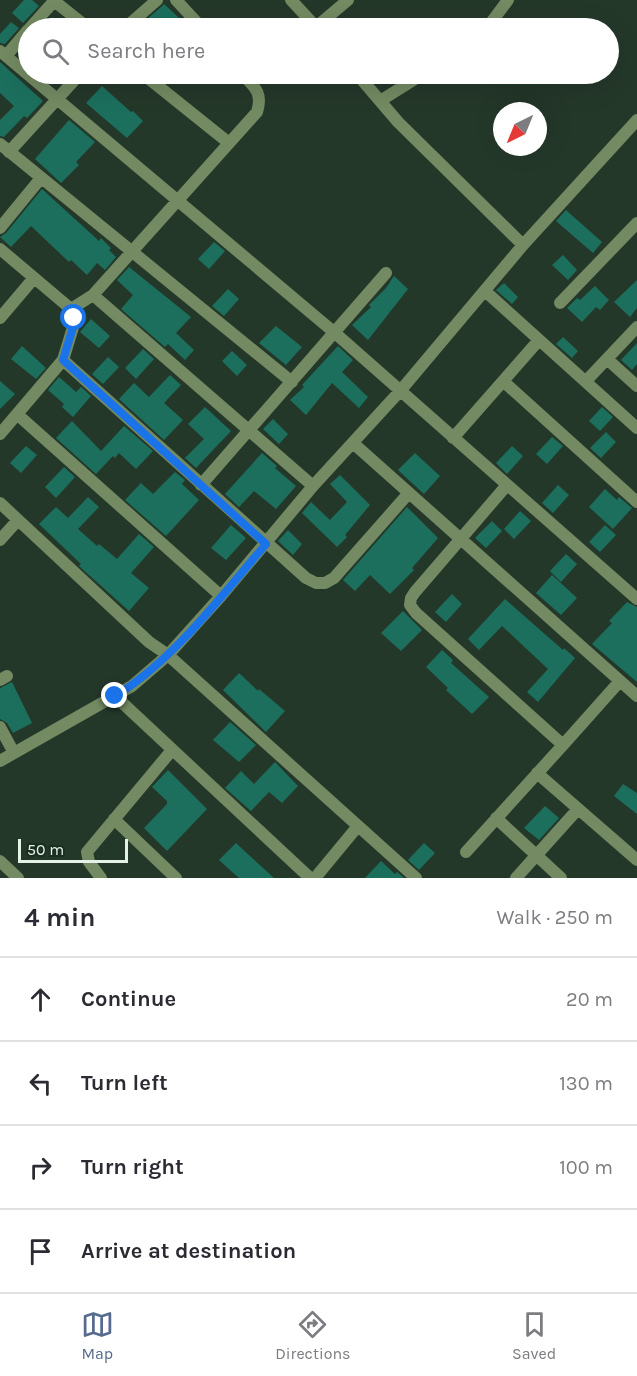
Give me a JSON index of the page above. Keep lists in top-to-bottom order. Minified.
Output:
{"scale_bar":"50 m","north":"bottom left","page":{"search":"Search here","scale":"50 m","heading":["4 min","Walk · 250 m"],"list":[["Continue","20 m"],["Turn left","130 m"],["Turn right","100 m"],"Arrive at destination"],"nav":["Map","Directions","Saved"]}}
